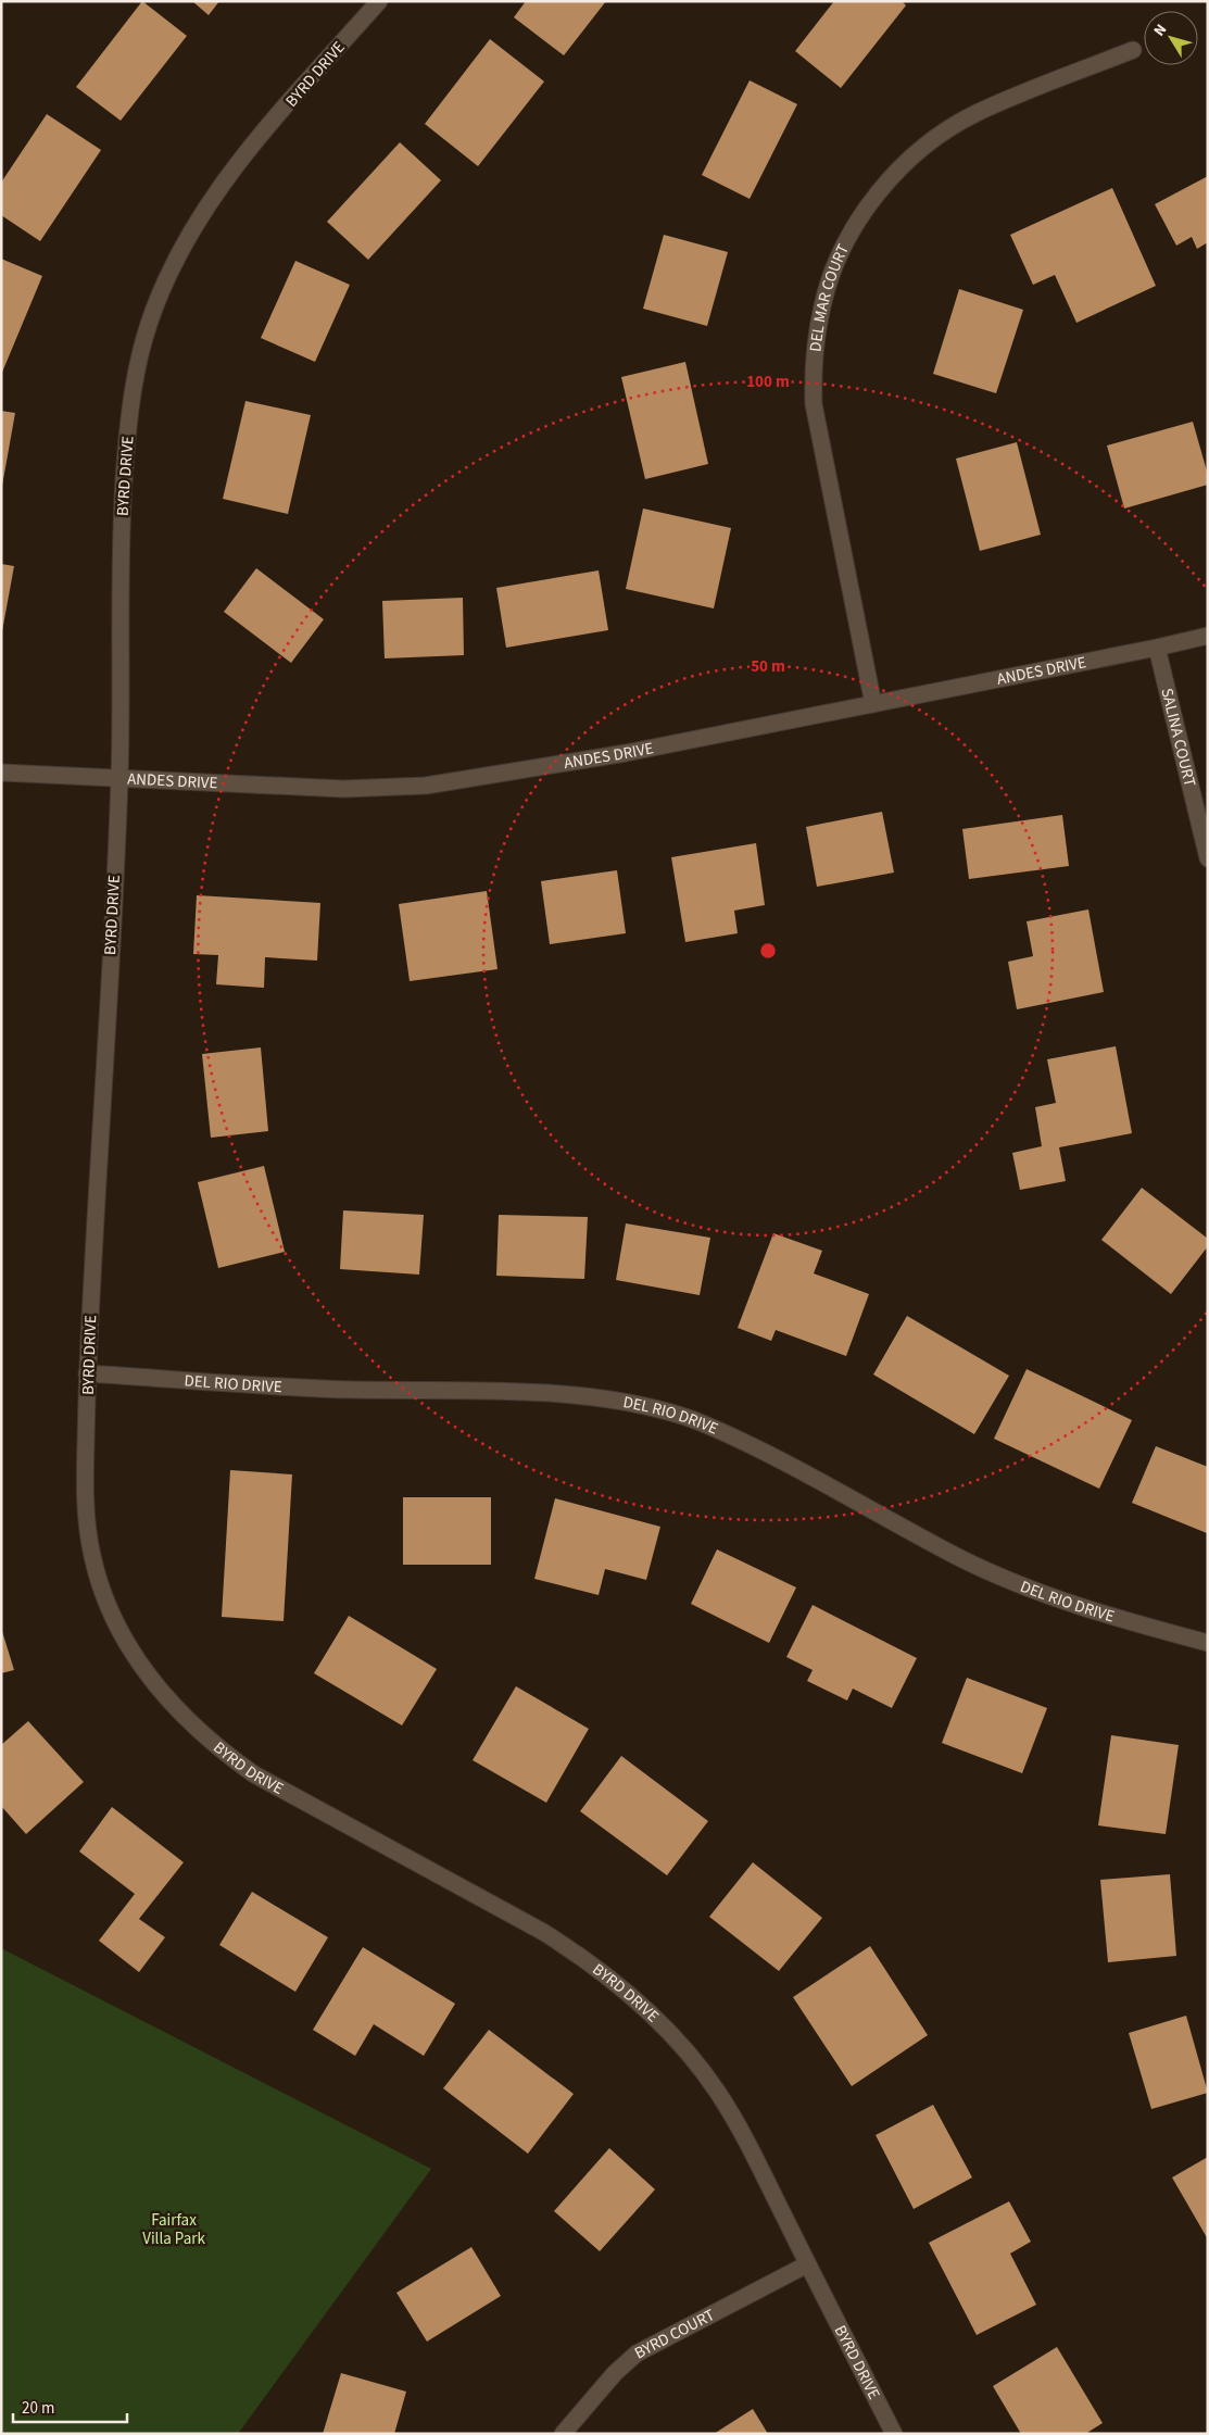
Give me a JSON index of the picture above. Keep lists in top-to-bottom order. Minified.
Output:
{"streets":{"street":["BYRD DRIVE","DEL MAR COURT","ANDES DRIVE","SALINA COURT","DEL RIO DRIVE","BYRD COURT"]},"crossings":[["BYRD DRIVE","ANDES DRIVE"],["BYRD DRIVE","DEL RIO DRIVE"],["BYRD DRIVE","BYRD COURT"],["DEL MAR COURT","ANDES DRIVE"],["ANDES DRIVE","SALINA COURT"]],"parks":["Fairfax Villa Park"],"scale_bar":"20 m","north":"top left","rings":["100 m","50 m"]}
